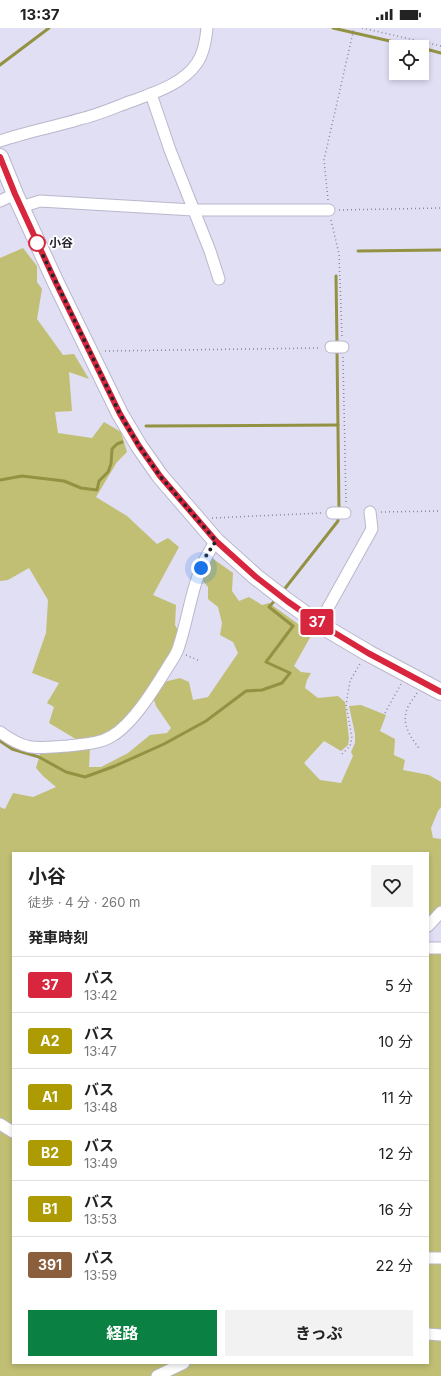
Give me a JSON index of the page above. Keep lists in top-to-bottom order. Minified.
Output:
{"places":["小谷"],"lines":["bus line 37"],"page":{"status":"13:37","on_map":"37","heading":[["小谷","徒歩 · 4 分 · 260 m"],"発車時刻"],"list":[{"mark":"37","name":"バス","note":"13:42","value":"5 分"},{"mark":"A2","name":"バス","note":"13:47","value":"10 分"},{"mark":"A1","name":"バス","note":"13:48","value":"11 分"},{"mark":"B2","name":"バス","note":"13:49","value":"12 分"},{"mark":"B1","name":"バス","note":"13:53","value":"16 分"},{"mark":"391","name":"バス","note":"13:59","value":"22 分"}],"buttons":["経路","きっぷ"]}}
